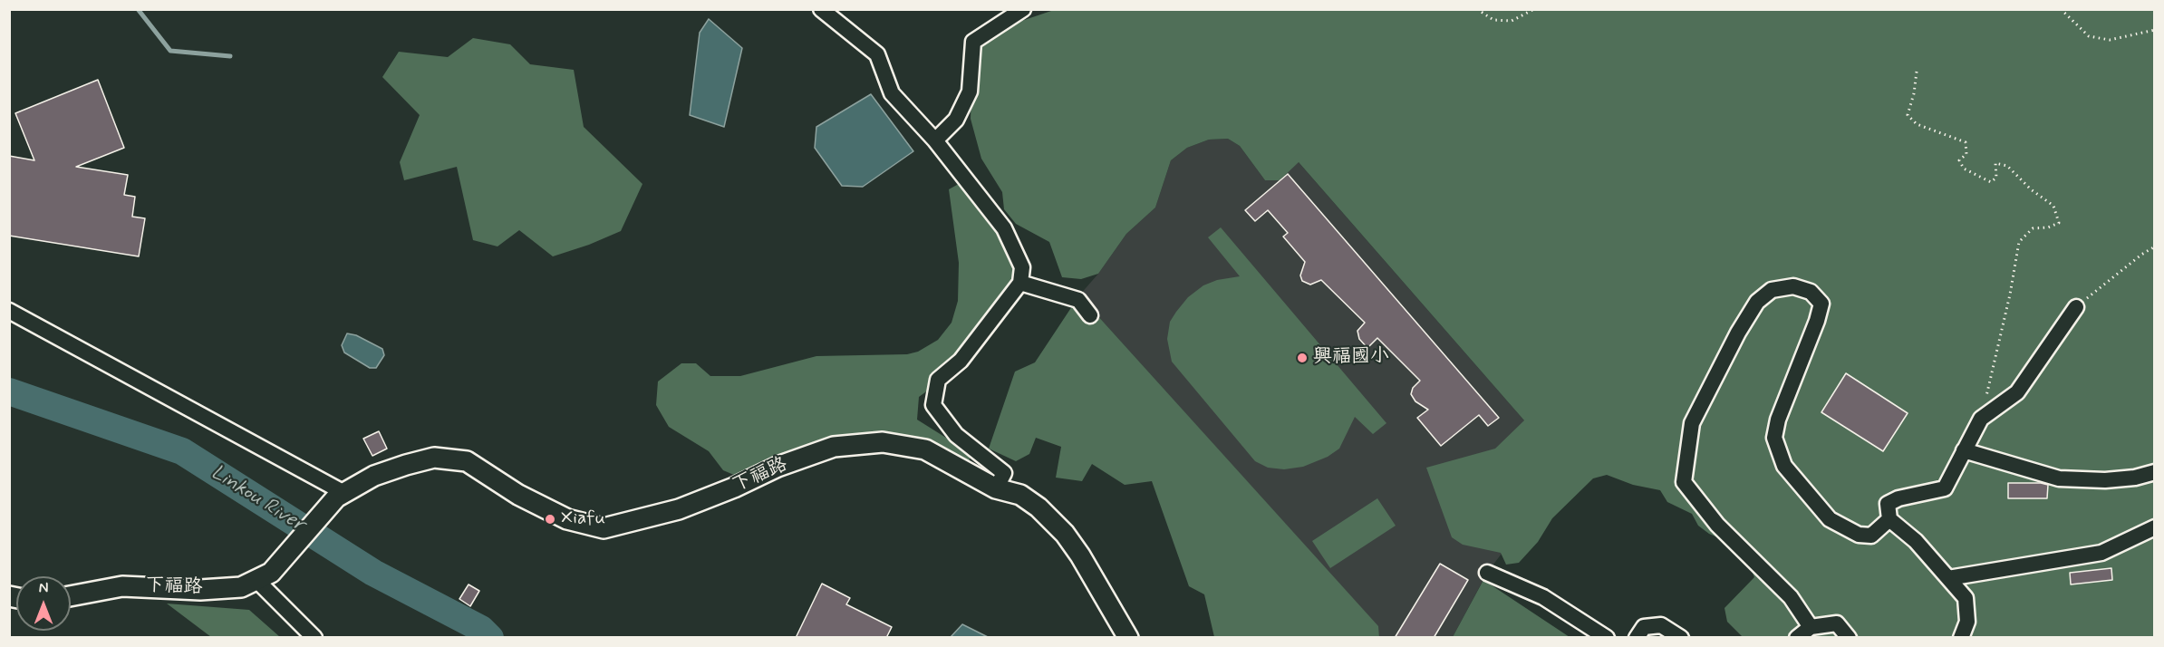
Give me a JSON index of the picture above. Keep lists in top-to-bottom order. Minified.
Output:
{"streets":{"main road":["下福路"]},"water":["Linkou River"],"places":["興福國小","Xiafu"],"north":"top"}
